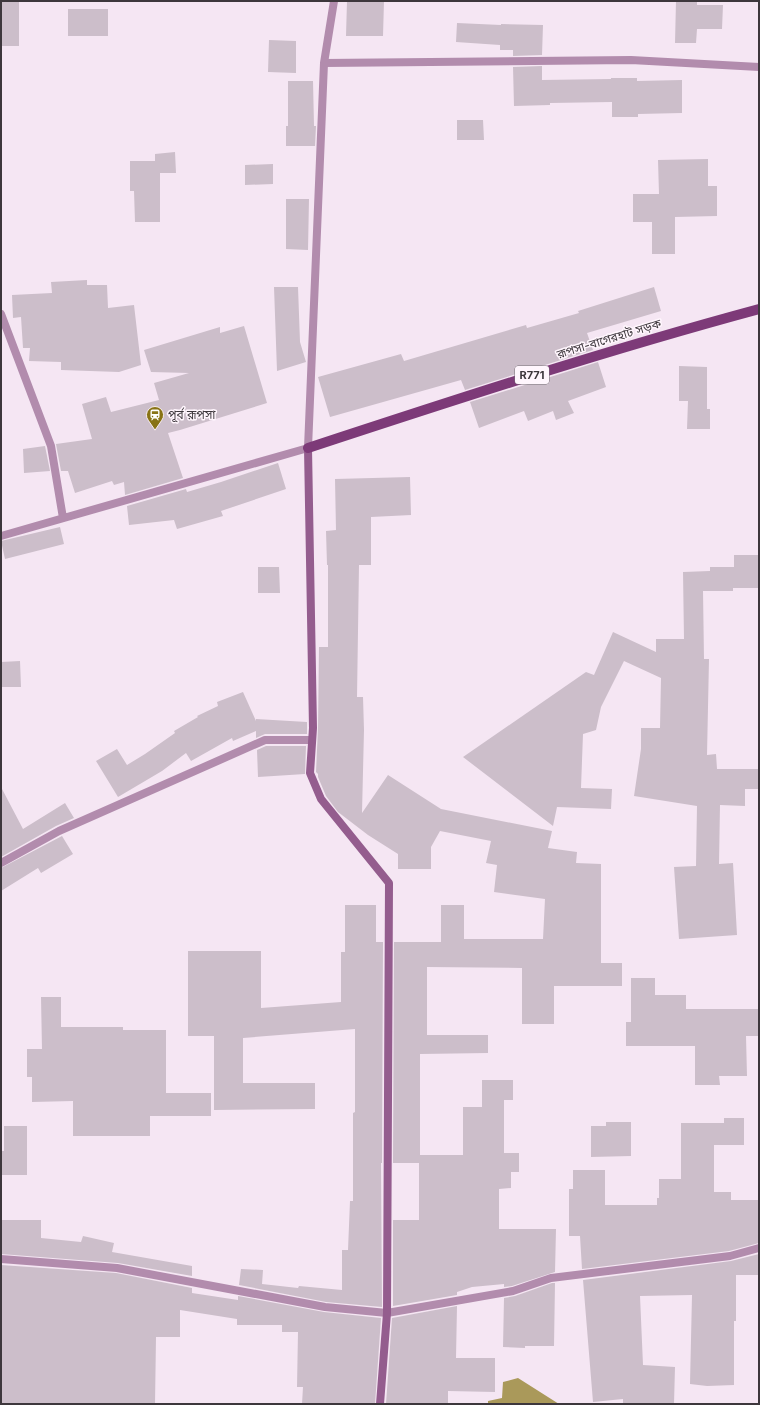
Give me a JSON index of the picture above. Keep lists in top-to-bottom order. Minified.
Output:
{"streets":{"main road":["রূপসা-বাগেরহাট সড়ক","R771"]},"places":{"station":["পূর্ব রূপসা"]}}
